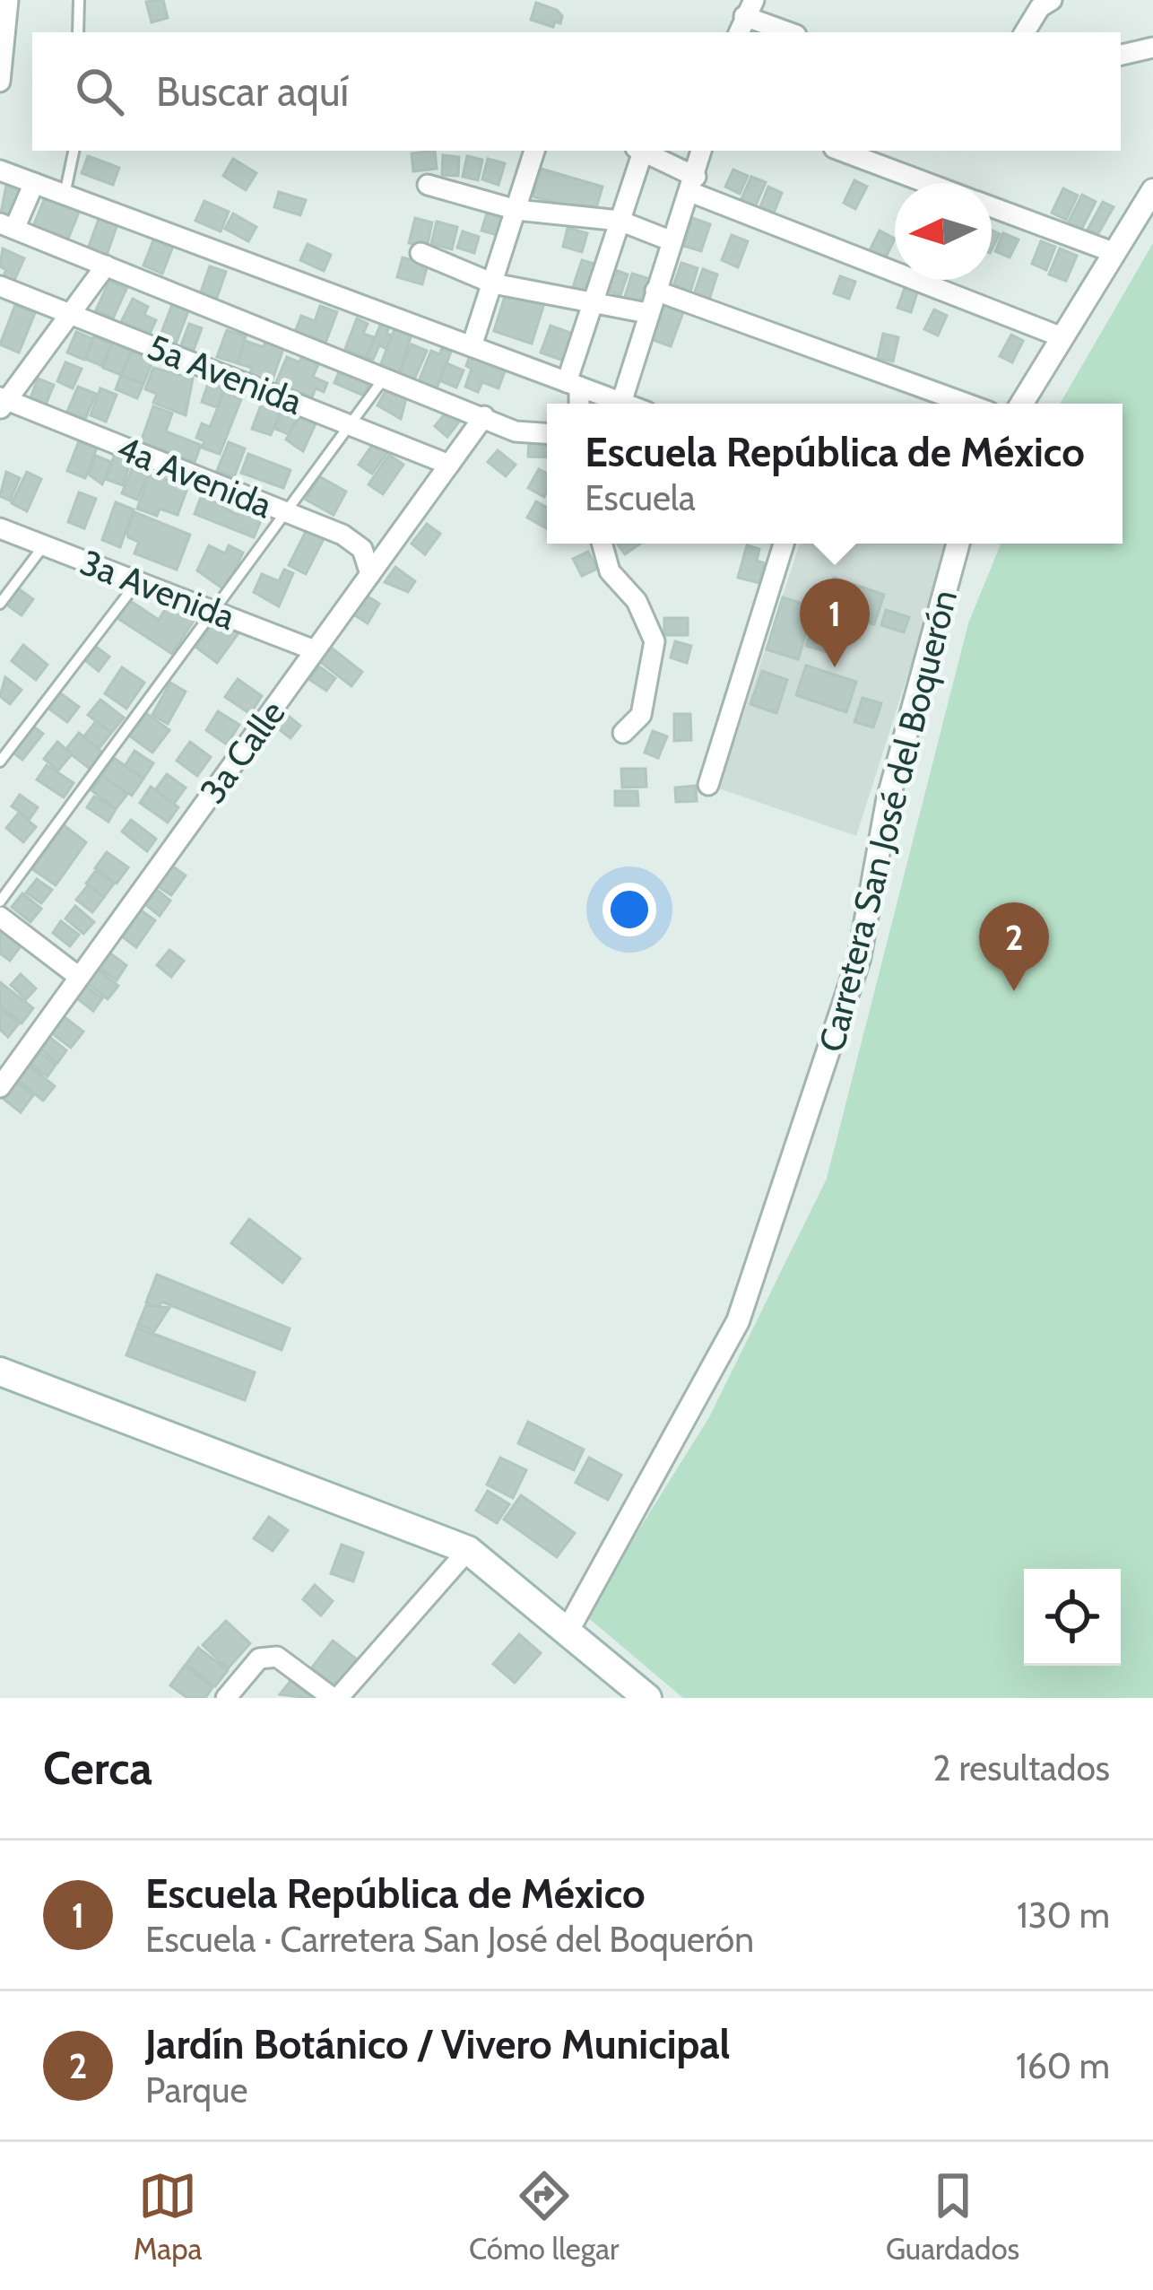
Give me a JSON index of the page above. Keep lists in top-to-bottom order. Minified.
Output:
{"streets":{"street":["5a Avenida","4a Avenida","3a Avenida","3a Calle","Carretera San José del Boquerón"]},"crossings":[["5a Avenida","3a Calle"],["4a Avenida","3a Calle"],["3a Avenida","3a Calle"]],"north":"left","page":{"search":"Buscar aquí","popup":["Escuela República de México","Escuela"],"pins":["1","2"],"heading":["Cerca","2 resultados"],"list":[{"mark":"1","name":"Escuela República de México","note":"Escuela · Carretera San José del Boquerón","value":"130 m"},{"mark":"2","name":"Jardín Botánico / Vivero Municipal","note":"Parque","value":"160 m"}],"nav":["Mapa","Cómo llegar","Guardados"]}}
